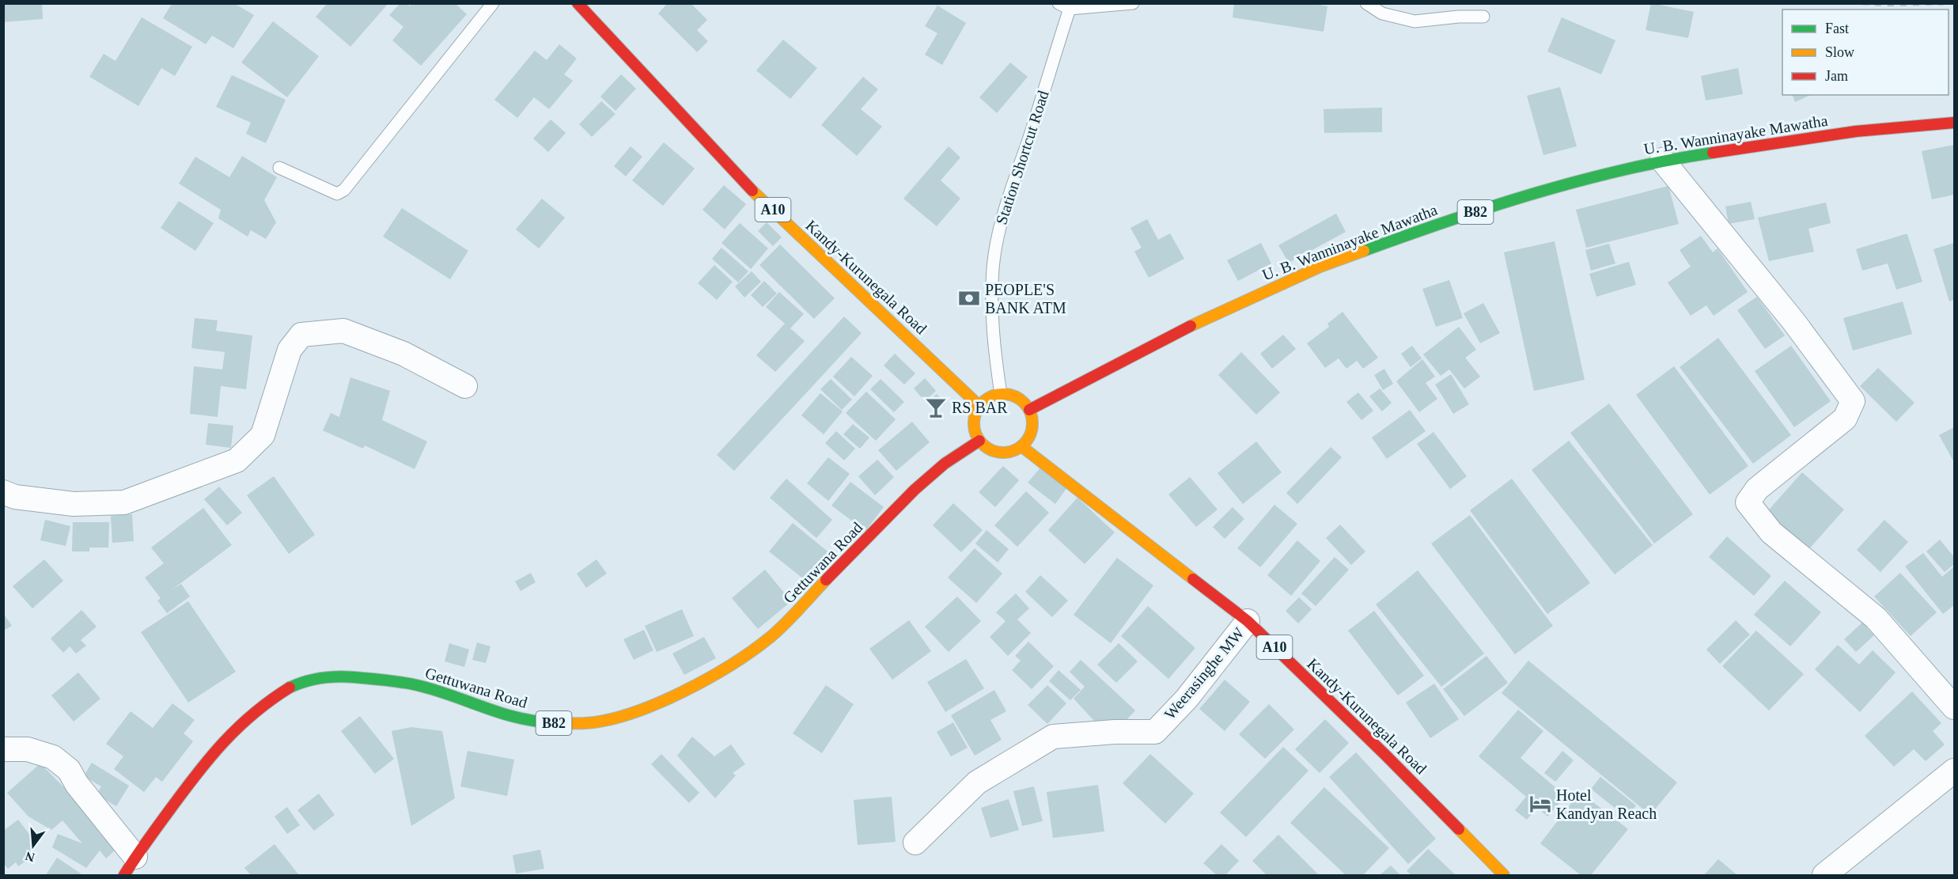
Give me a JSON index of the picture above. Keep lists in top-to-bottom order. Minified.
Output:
{"streets":{"main road":["U. B. Wanninayake Mawatha","A10","B82","Kandy-Kurunegala Road","Gettuwana Road"],"street":["Weerasinghe MW"],"lane":["Station Shortcut Road"]},"crossings":[["U. B. Wanninayake Mawatha","Station Shortcut Road"],["U. B. Wanninayake Mawatha","Kandy-Kurunegala Road"],["U. B. Wanninayake Mawatha","Gettuwana Road"],["Station Shortcut Road","Kandy-Kurunegala Road"],["Station Shortcut Road","Gettuwana Road"],["Kandy-Kurunegala Road","Gettuwana Road"],["Kandy-Kurunegala Road","Weerasinghe MW"]],"places":{"bank":["PEOPLE'S BANK ATM"],"bar":["RS BAR"],"hotel":["Hotel Kandyan Reach"]},"legend":["Fast","Slow","Jam"],"north":"bottom"}
